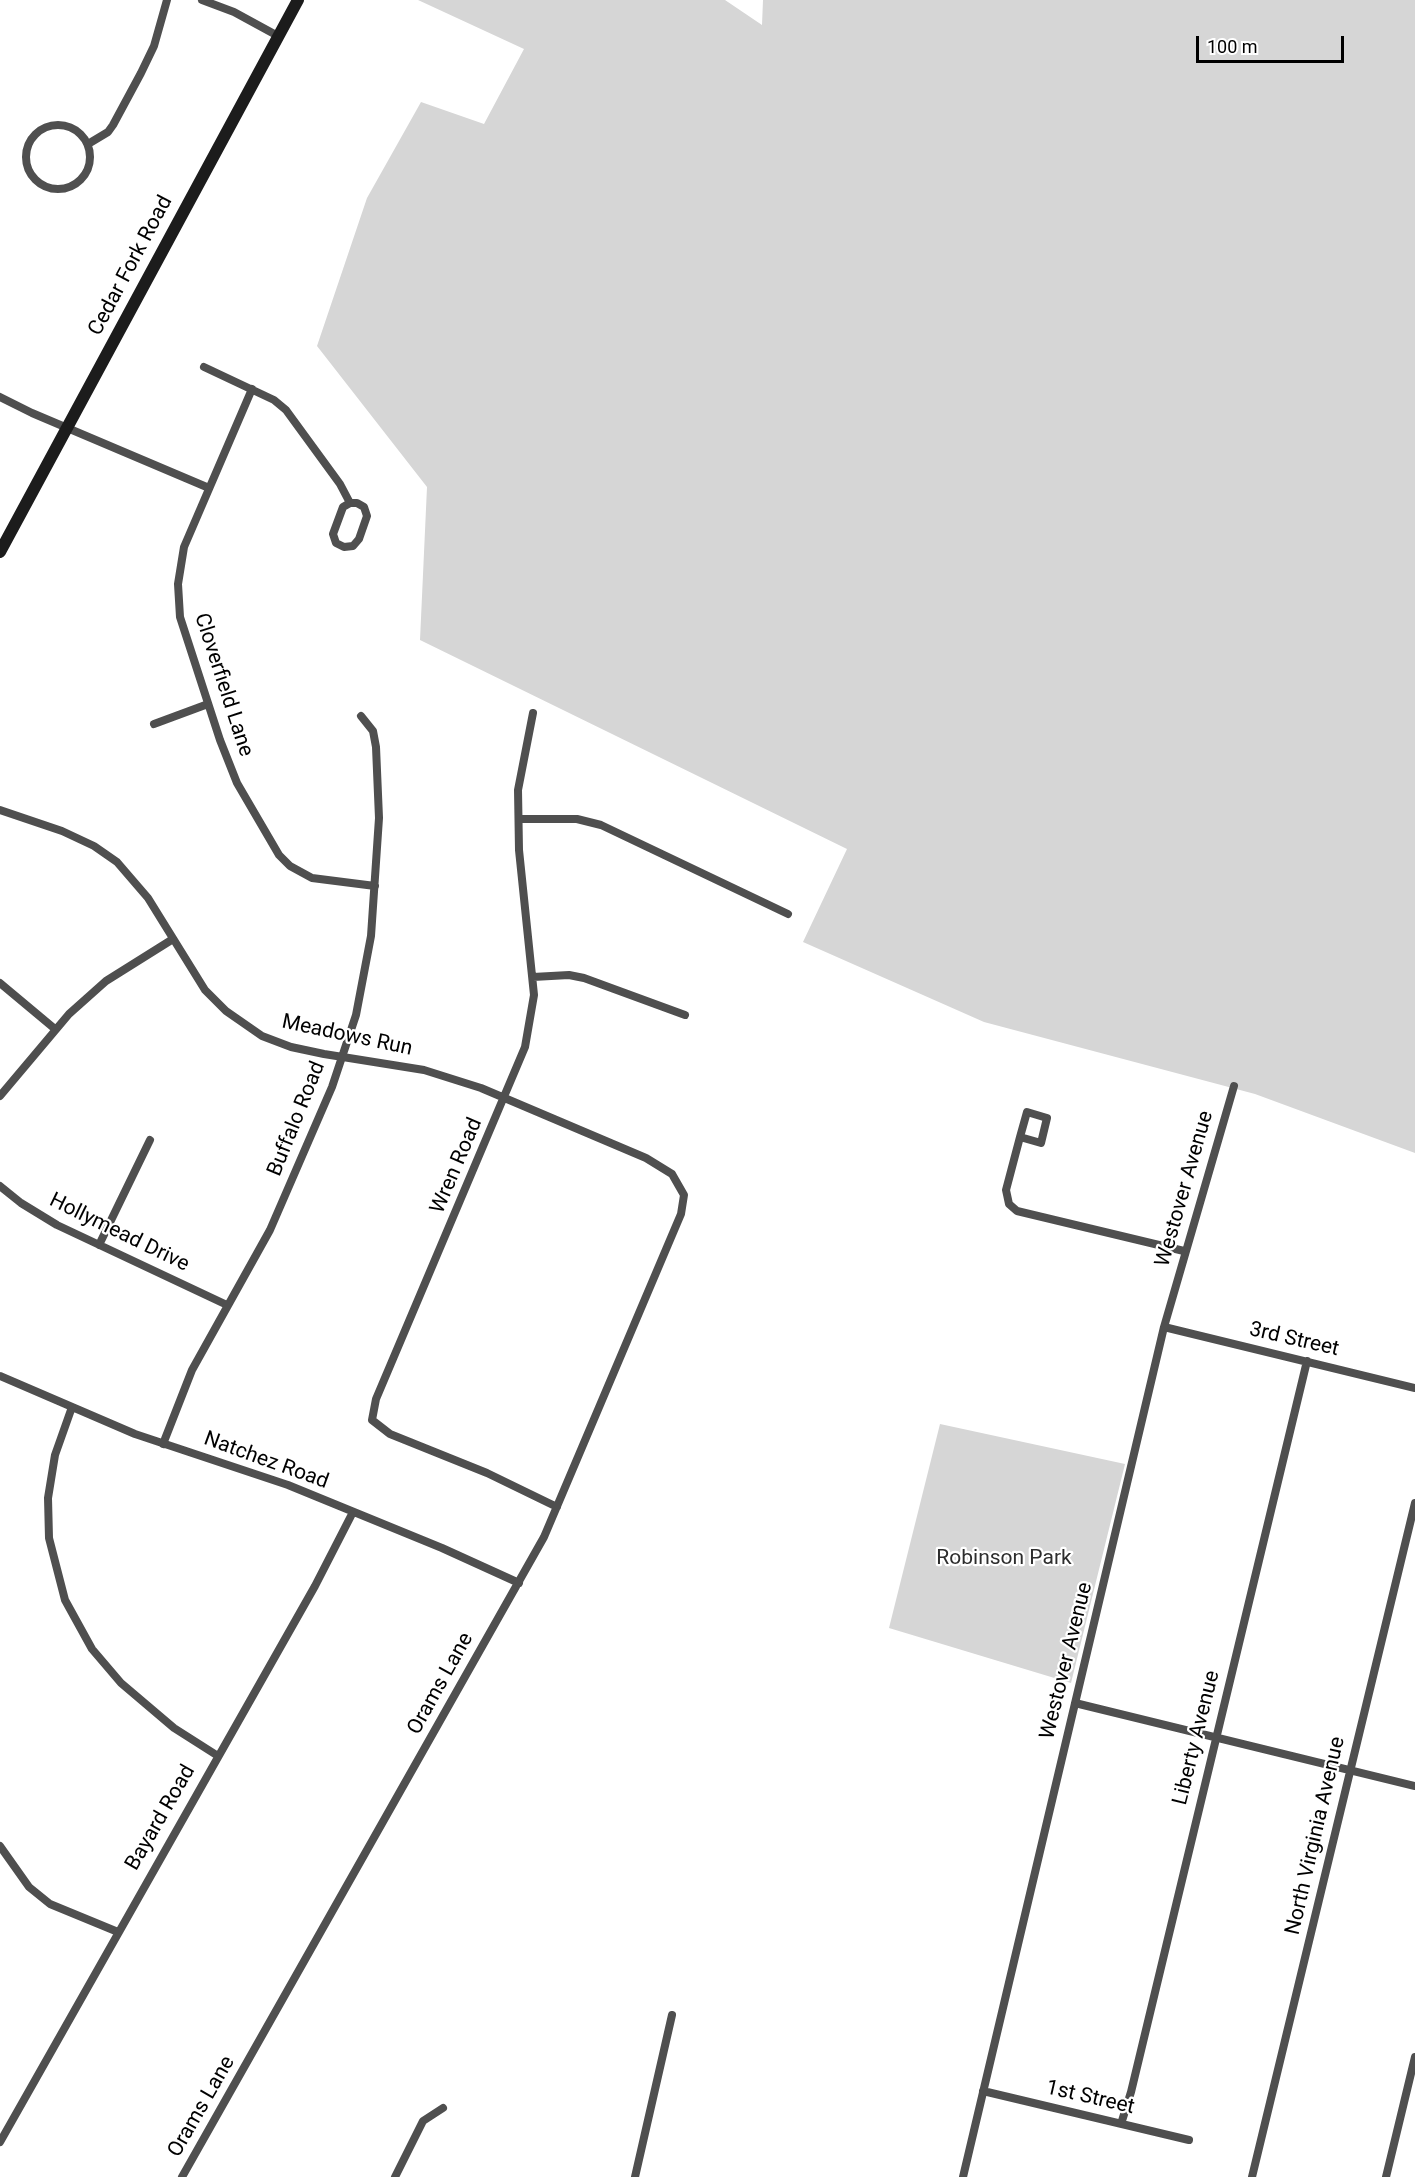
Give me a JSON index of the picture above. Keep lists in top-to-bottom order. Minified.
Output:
{"streets":{"street":["Cedar Fork Road","Cloverfield Lane","Meadows Run","Buffalo Road","Wren Road","Westover Avenue","Hollymead Drive","3rd Street","Natchez Road","Orams Lane","Liberty Avenue","Bayard Road","North Virginia Avenue","1st Street"]},"crossings":[["Cloverfield Lane","Buffalo Road"],["Meadows Run","Buffalo Road"],["Meadows Run","Wren Road"],["Meadows Run","Orams Lane"],["Buffalo Road","Hollymead Drive"],["Buffalo Road","Natchez Road"],["Wren Road","Orams Lane"],["Westover Avenue","3rd Street"],["Westover Avenue","1st Street"],["3rd Street","Liberty Avenue"],["Natchez Road","Orams Lane"],["Natchez Road","Bayard Road"],["Liberty Avenue","1st Street"]],"parks":["Robinson Park"],"scale_bar":"100 m"}
